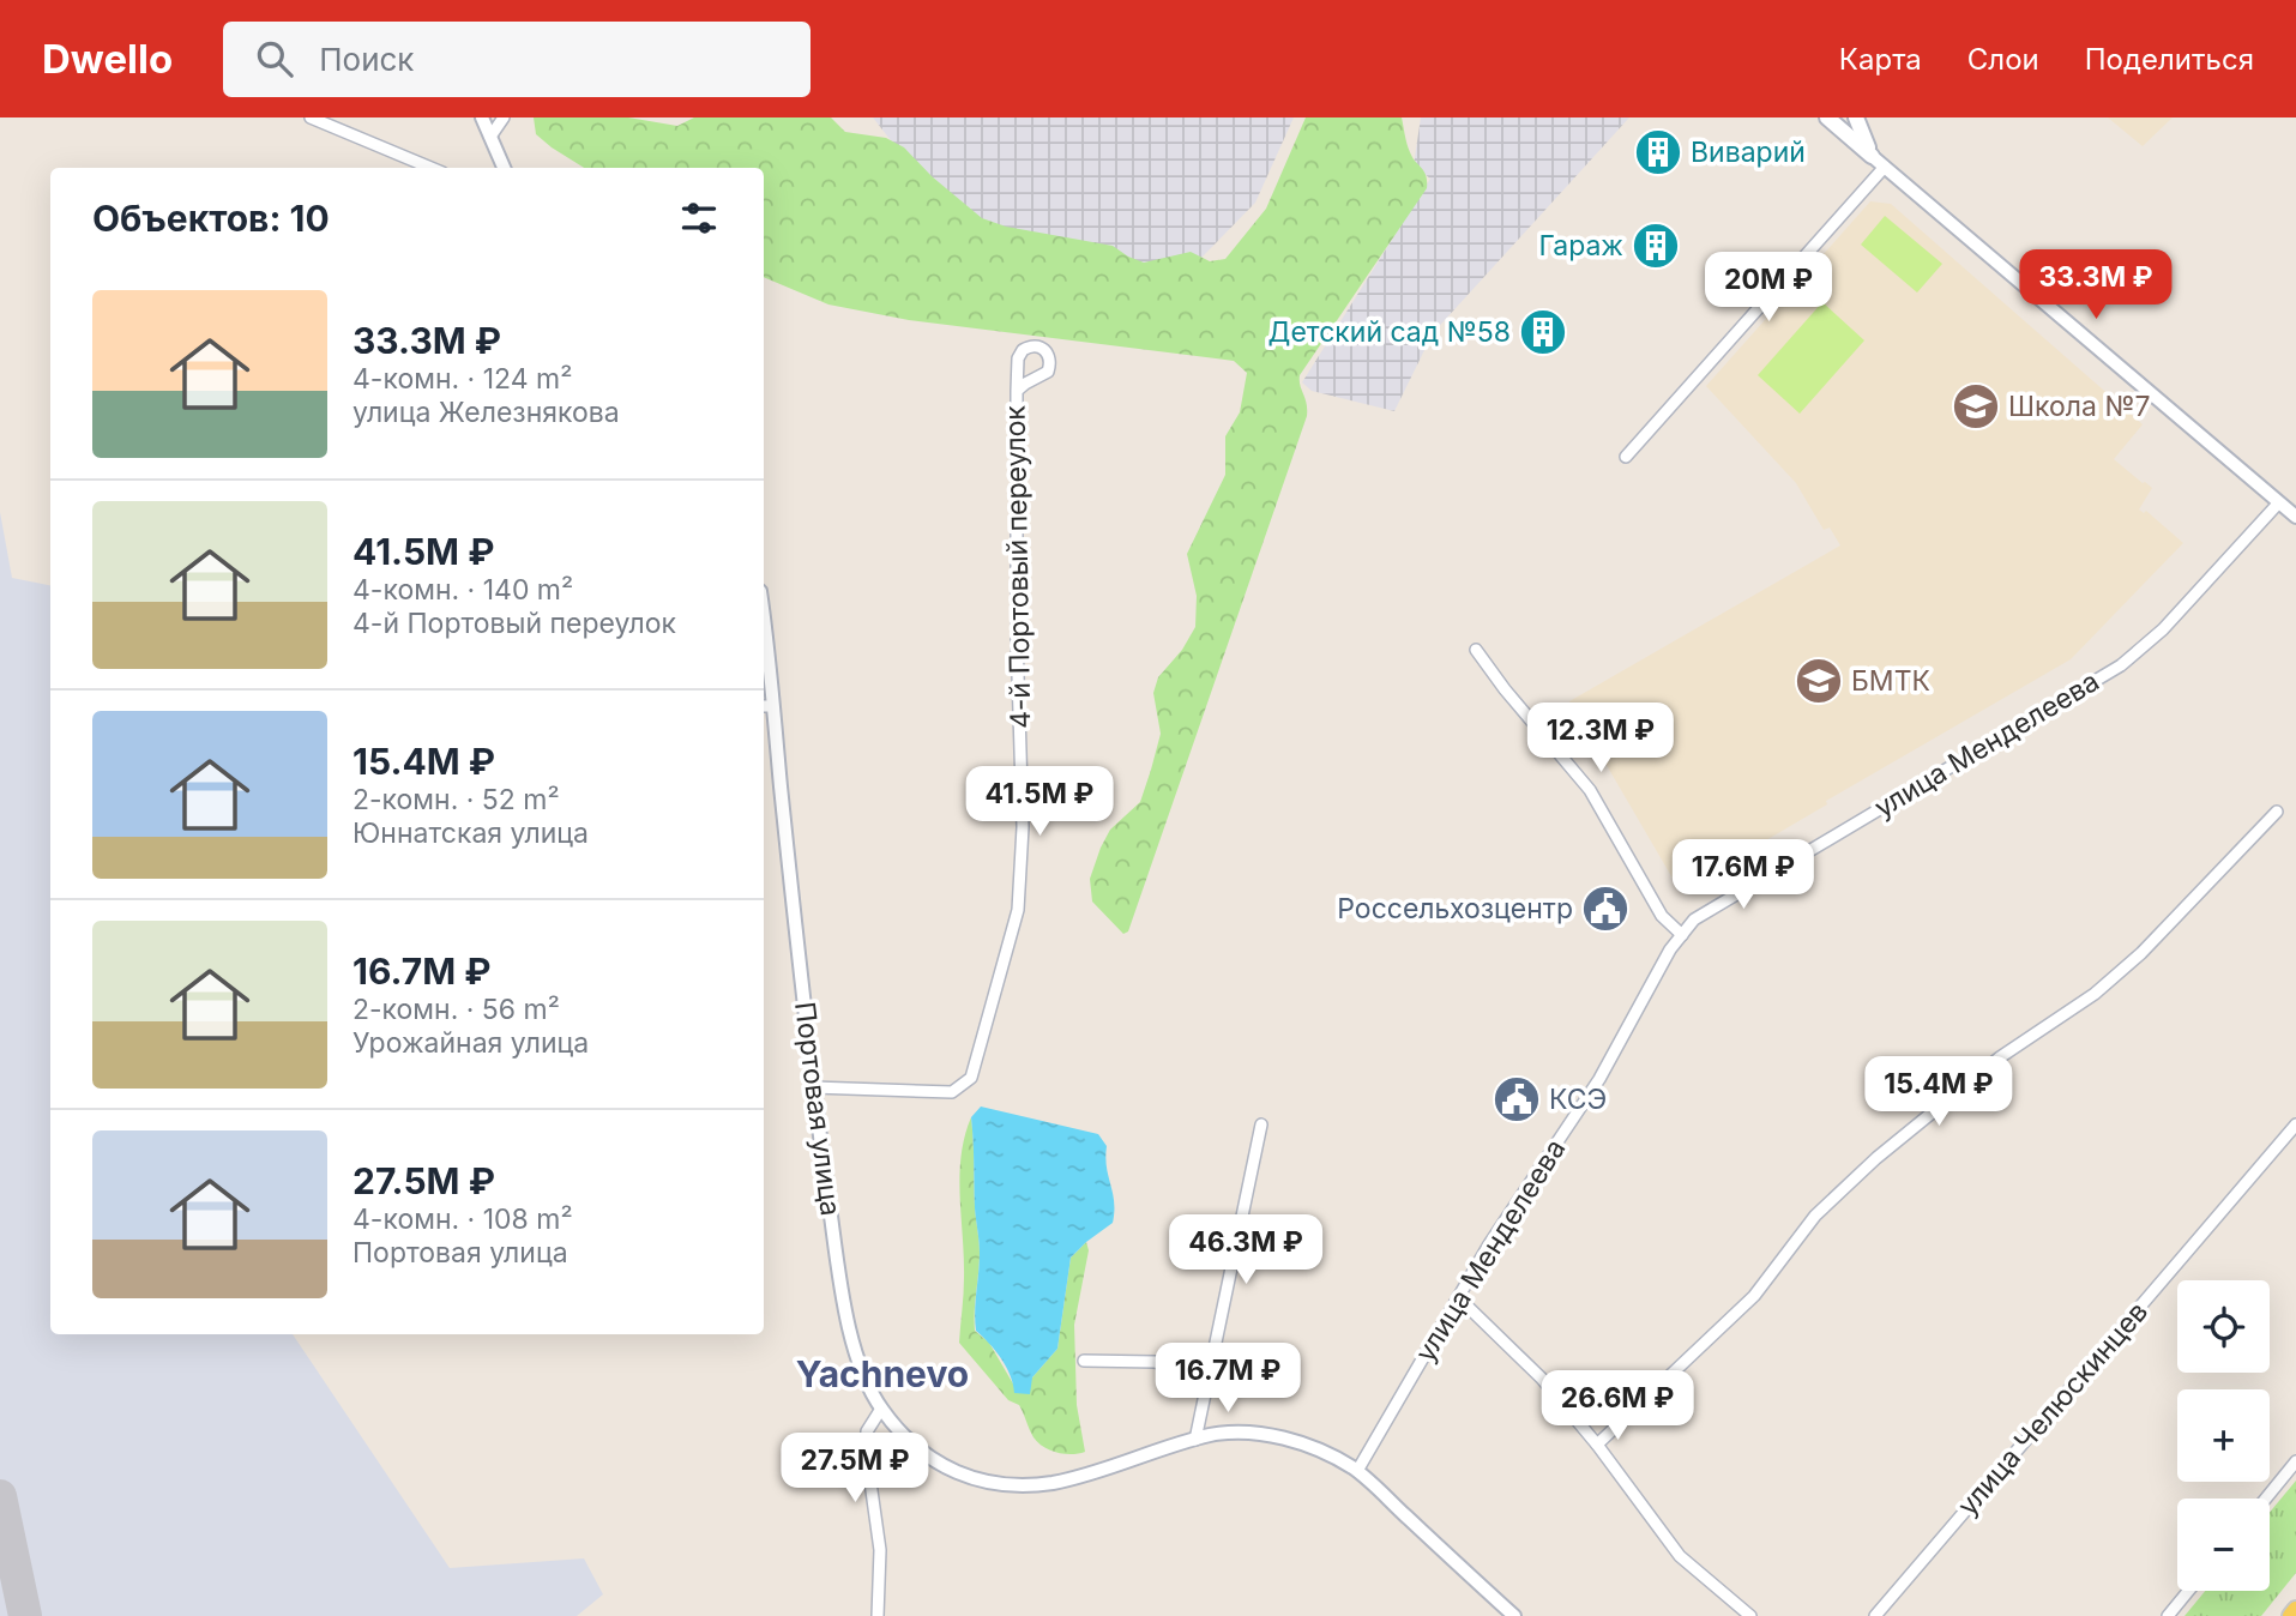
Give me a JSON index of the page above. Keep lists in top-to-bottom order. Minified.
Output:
{"streets":{"street":["4-й Портовый переулок","улица Менделеева","Портовая улица","улица Челюскинцев"]},"crossings":[["4-й Портовый переулок","Портовая улица"],["улица Менделеева","Портовая улица"]],"districts":["Yachnevo"],"places":{"building":["Виварий","Гараж","Детский сад №58"],"school or university":["Школа №7","БМТК"],"public building":["Россельхозцентр","КСЭ"]},"page":{"header":"Dwello","search":"Поиск","nav":["Карта","Слои","Поделиться"],"heading":"Объектов: 10","price":["33.3M ₽","20M ₽","12.3M ₽","41.5M ₽","17.6M ₽","15.4M ₽","46.3M ₽","16.7M ₽","26.6M ₽","27.5M ₽"],"list":[{"name":"33.3M ₽","note":"4-комн. · 124 m² · улица Железнякова"},{"name":"41.5M ₽","note":"4-комн. · 140 m² · 4-й Портовый переулок"},{"name":"15.4M ₽","note":"2-комн. · 52 m² · Юннатская улица"},{"name":"16.7M ₽","note":"2-комн. · 56 m² · Урожайная улица"},{"name":"27.5M ₽","note":"4-комн. · 108 m² · Портовая улица"}],"map_buttons":["+","−"]}}
